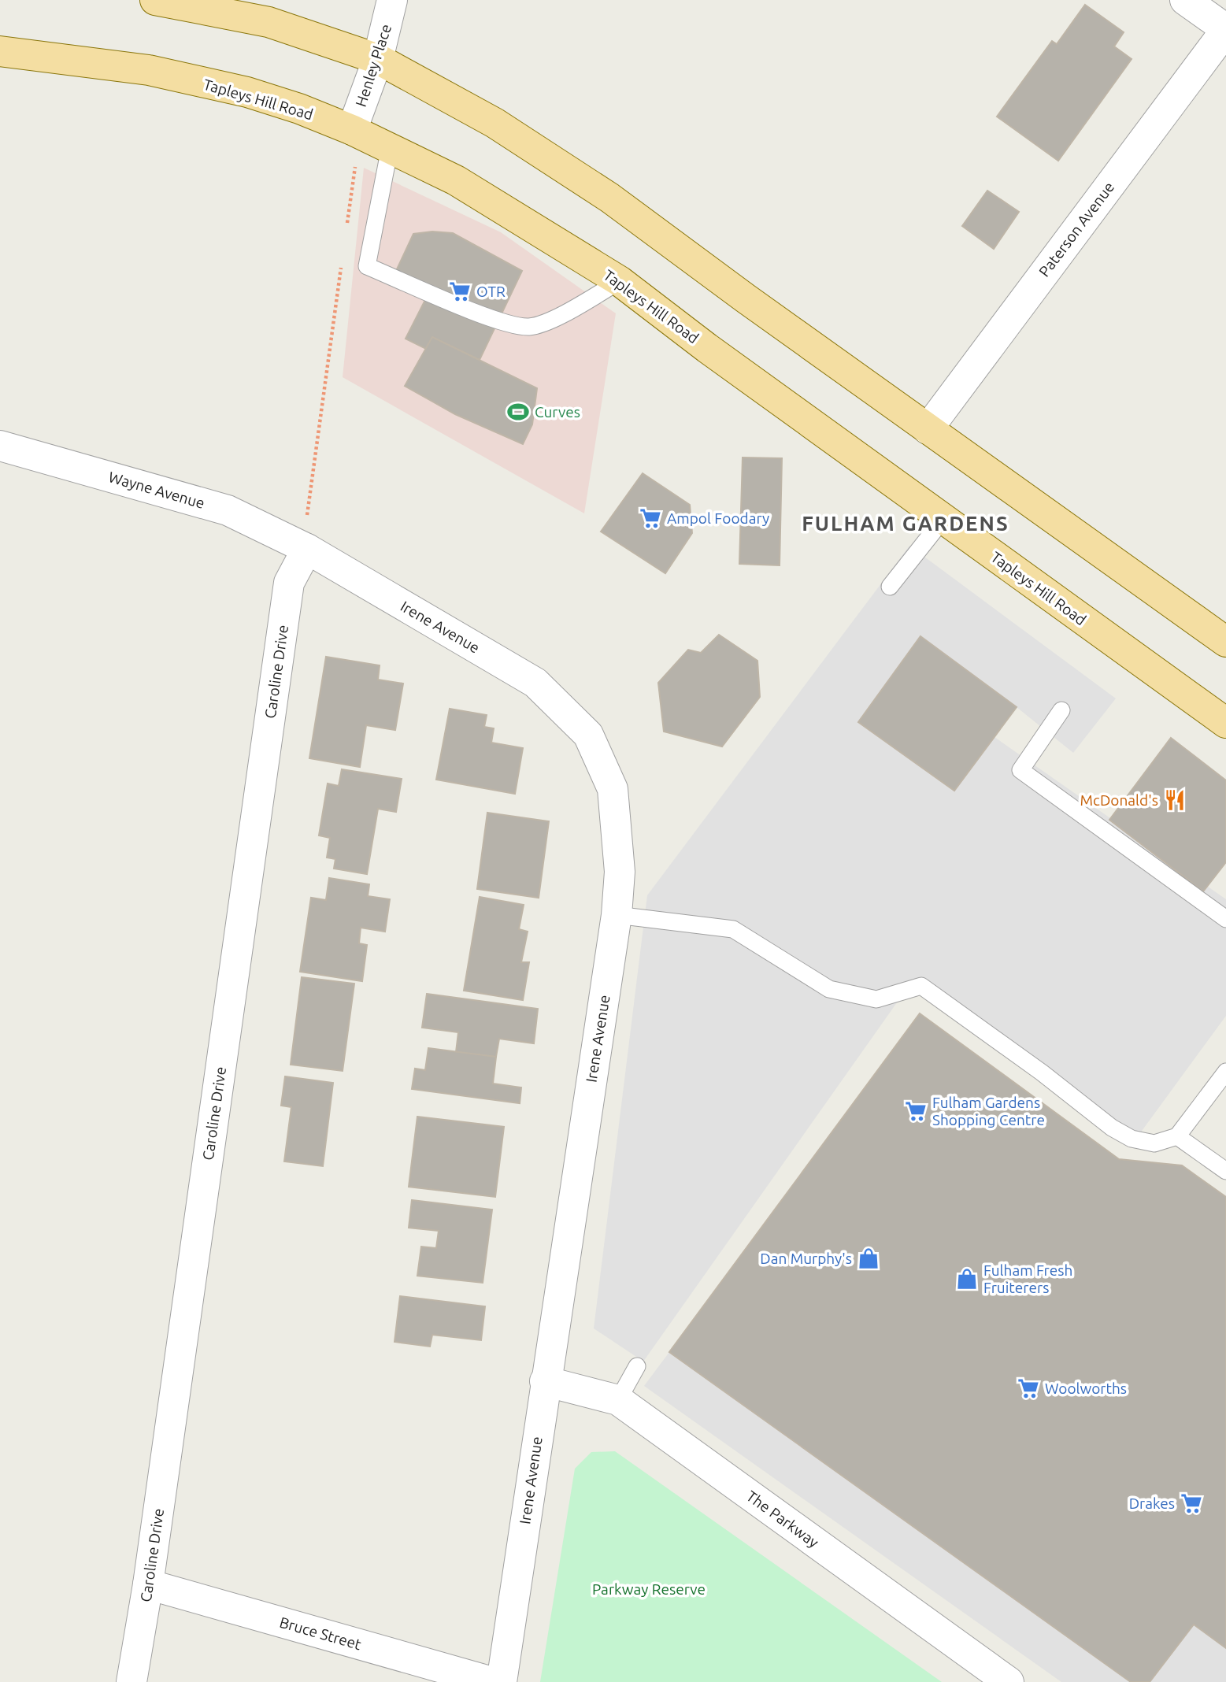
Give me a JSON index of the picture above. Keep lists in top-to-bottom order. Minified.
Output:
{"streets":{"main road":["Tapleys Hill Road"],"street":["Henley Place","Paterson Avenue","Wayne Avenue","Irene Avenue","Caroline Drive","The Parkway","Bruce Street"]},"crossings":[["Henley Place","Tapleys Hill Road"],["Wayne Avenue","Irene Avenue"],["Wayne Avenue","Caroline Drive"],["Irene Avenue","Caroline Drive"],["Irene Avenue","The Parkway"],["Caroline Drive","Bruce Street"]],"districts":["FULHAM GARDENS"],"parks":["Parkway Reserve"],"places":{"supermarket":["OTR","Ampol Foodary","Fulham Gardens Shopping Centre","Woolworths","Drakes"],"sports":["Curves"],"restaurant":["McDonald's"],"shop":["Dan Murphy's","Fulham Fresh Fruiterers"]}}
